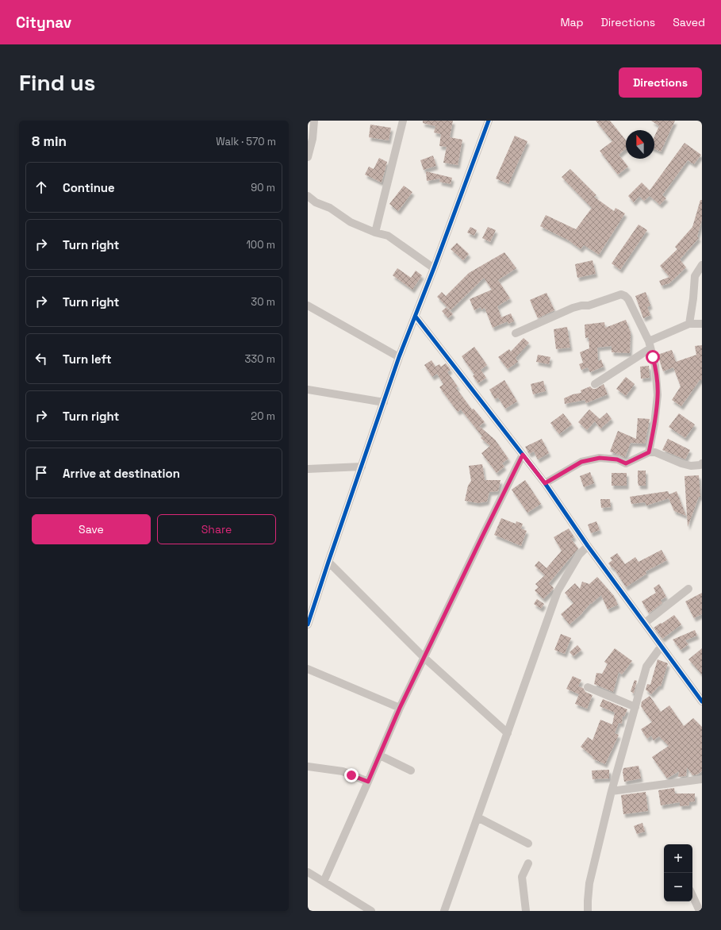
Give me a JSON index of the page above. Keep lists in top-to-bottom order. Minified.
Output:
{"north":"top","page":{"header":"Citynav","nav":["Map","Directions","Saved"],"buttons":["Directions",["Save","Share"]],"title":"Find us","heading":["8 min","Walk · 570 m"],"list":[["Continue","90 m"],["Turn right","100 m"],["Turn right","30 m"],["Turn left","330 m"],["Turn right","20 m"],"Arrive at destination"],"map_buttons":["+","−"]}}
